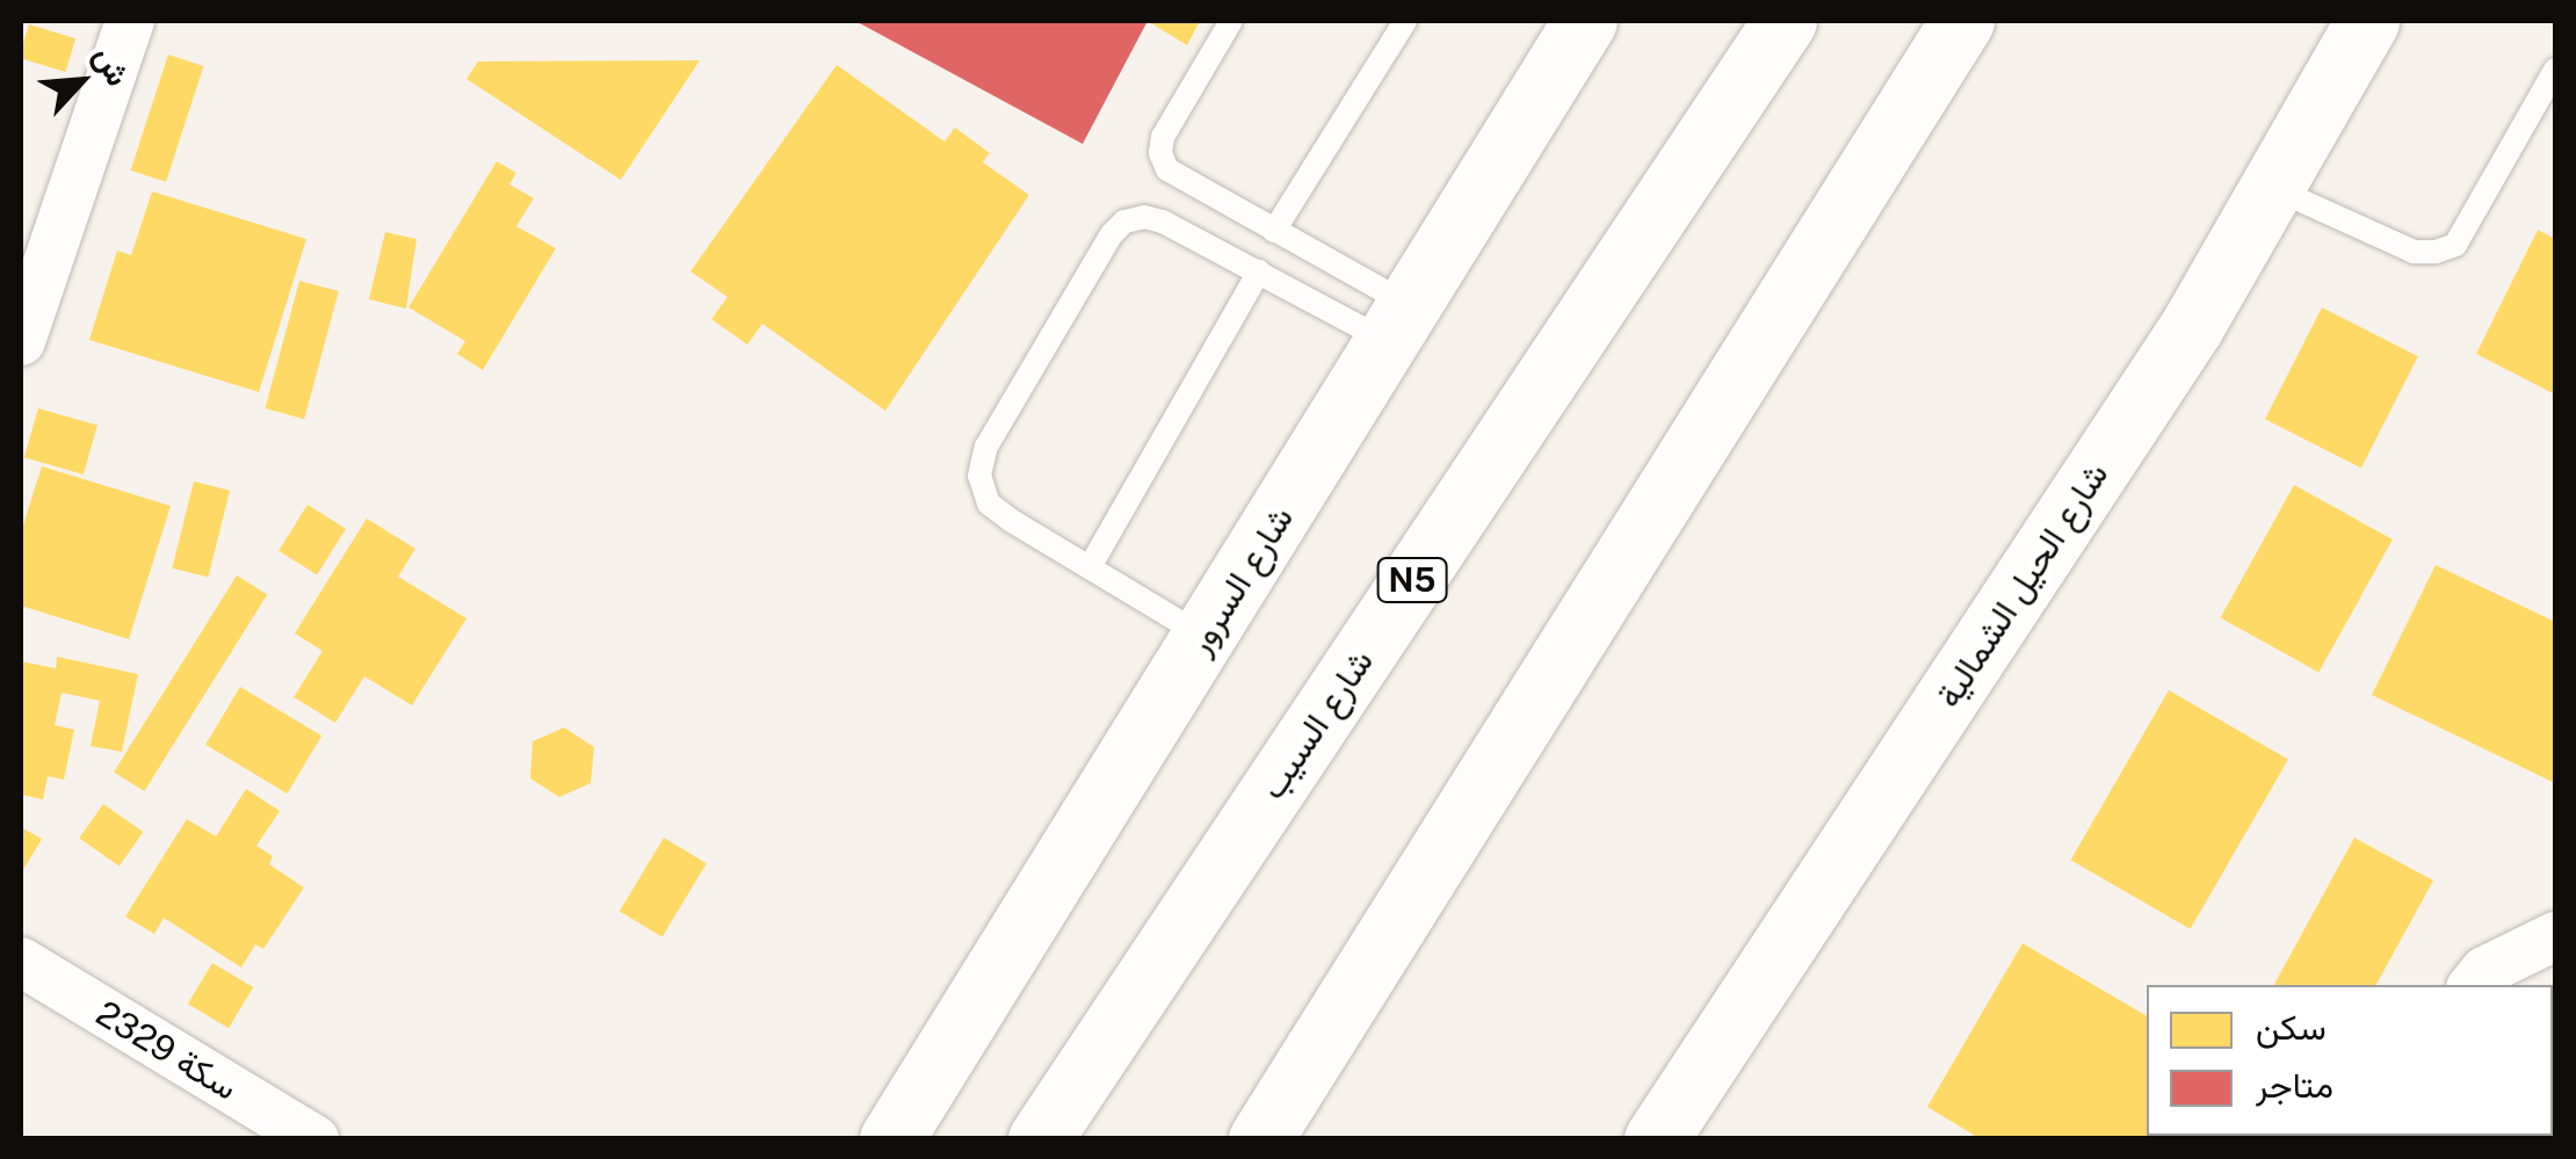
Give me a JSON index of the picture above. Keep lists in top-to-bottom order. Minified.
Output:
{"streets":{"main road":["شارع السرور","N5","شارع الحيل الشمالية","شارع السيب"],"street":["سكة 2329"]},"legend":["سكن","متاجر"],"north":"top right"}
